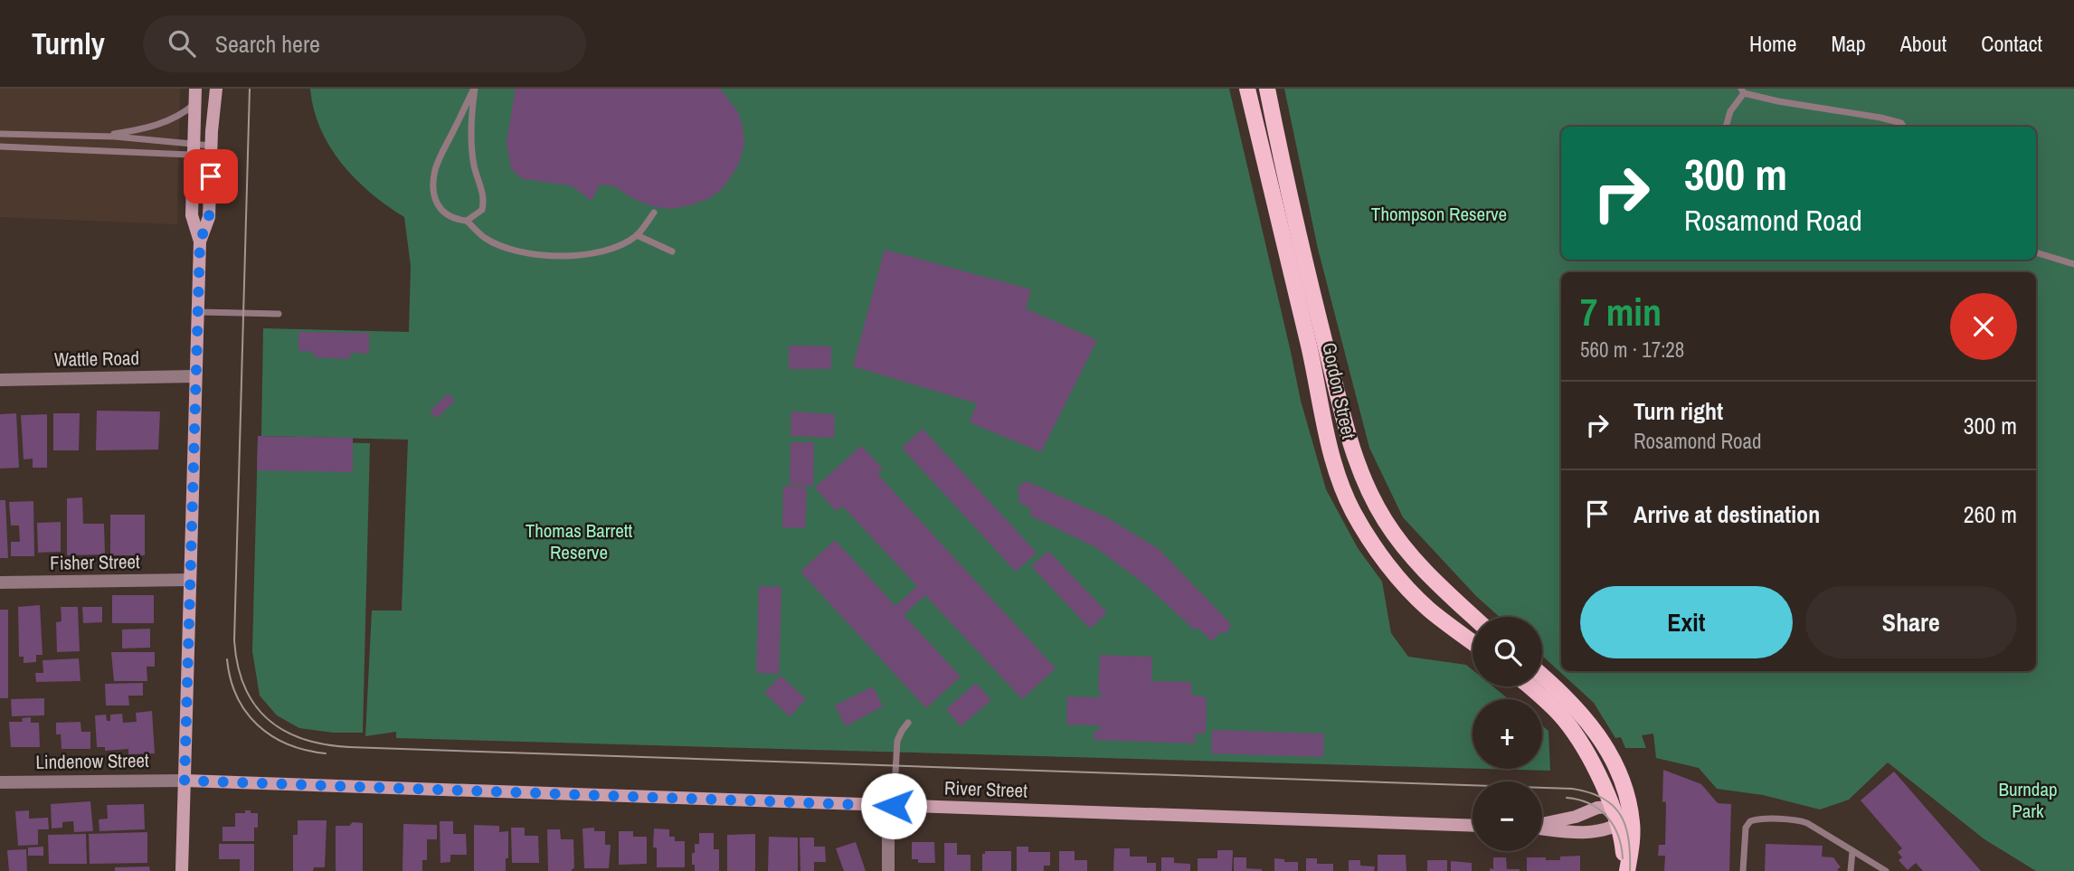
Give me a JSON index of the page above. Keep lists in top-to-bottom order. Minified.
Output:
{"streets":{"main road":["Gordon Street"],"street":["Wattle Road","Fisher Street","Lindenow Street","River Street"]},"crossings":[["Lindenow Street","River Street"]],"parks":["Thompson Reserve","Thomas Barrett Reserve","Burndap Park"],"page":{"header":"Turnly","search":"Search here","nav":["Home","Map","About","Contact"],"turn":["300 m","Rosamond Road"],"heading":["7 min","560 m · 17:28"],"list":[{"name":"Turn right","note":"Rosamond Road","value":"300 m"},{"name":"Arrive at destination","value":"260 m"}],"buttons":["Exit","Share"],"map_buttons":["+","−"]}}
